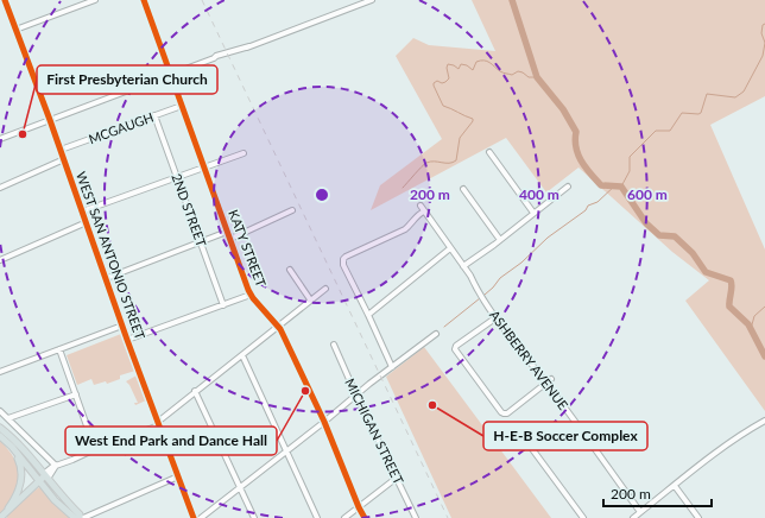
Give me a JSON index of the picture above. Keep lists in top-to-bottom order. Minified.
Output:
{"streets":{"street":["MCGAUGH","2ND STREET","KATY STREET","WEST SAN ANTONIO STREET","ASHBERRY AVENUE","MICHIGAN STREET"]},"crossings":[["MCGAUGH","2ND STREET"],["MCGAUGH","KATY STREET"],["MCGAUGH","WEST SAN ANTONIO STREET"]],"places":["First Presbyterian Church","West End Park and Dance Hall","H-E-B Soccer Complex"],"scale_bar":"200 m","rings":["200 m","400 m","600 m"]}
